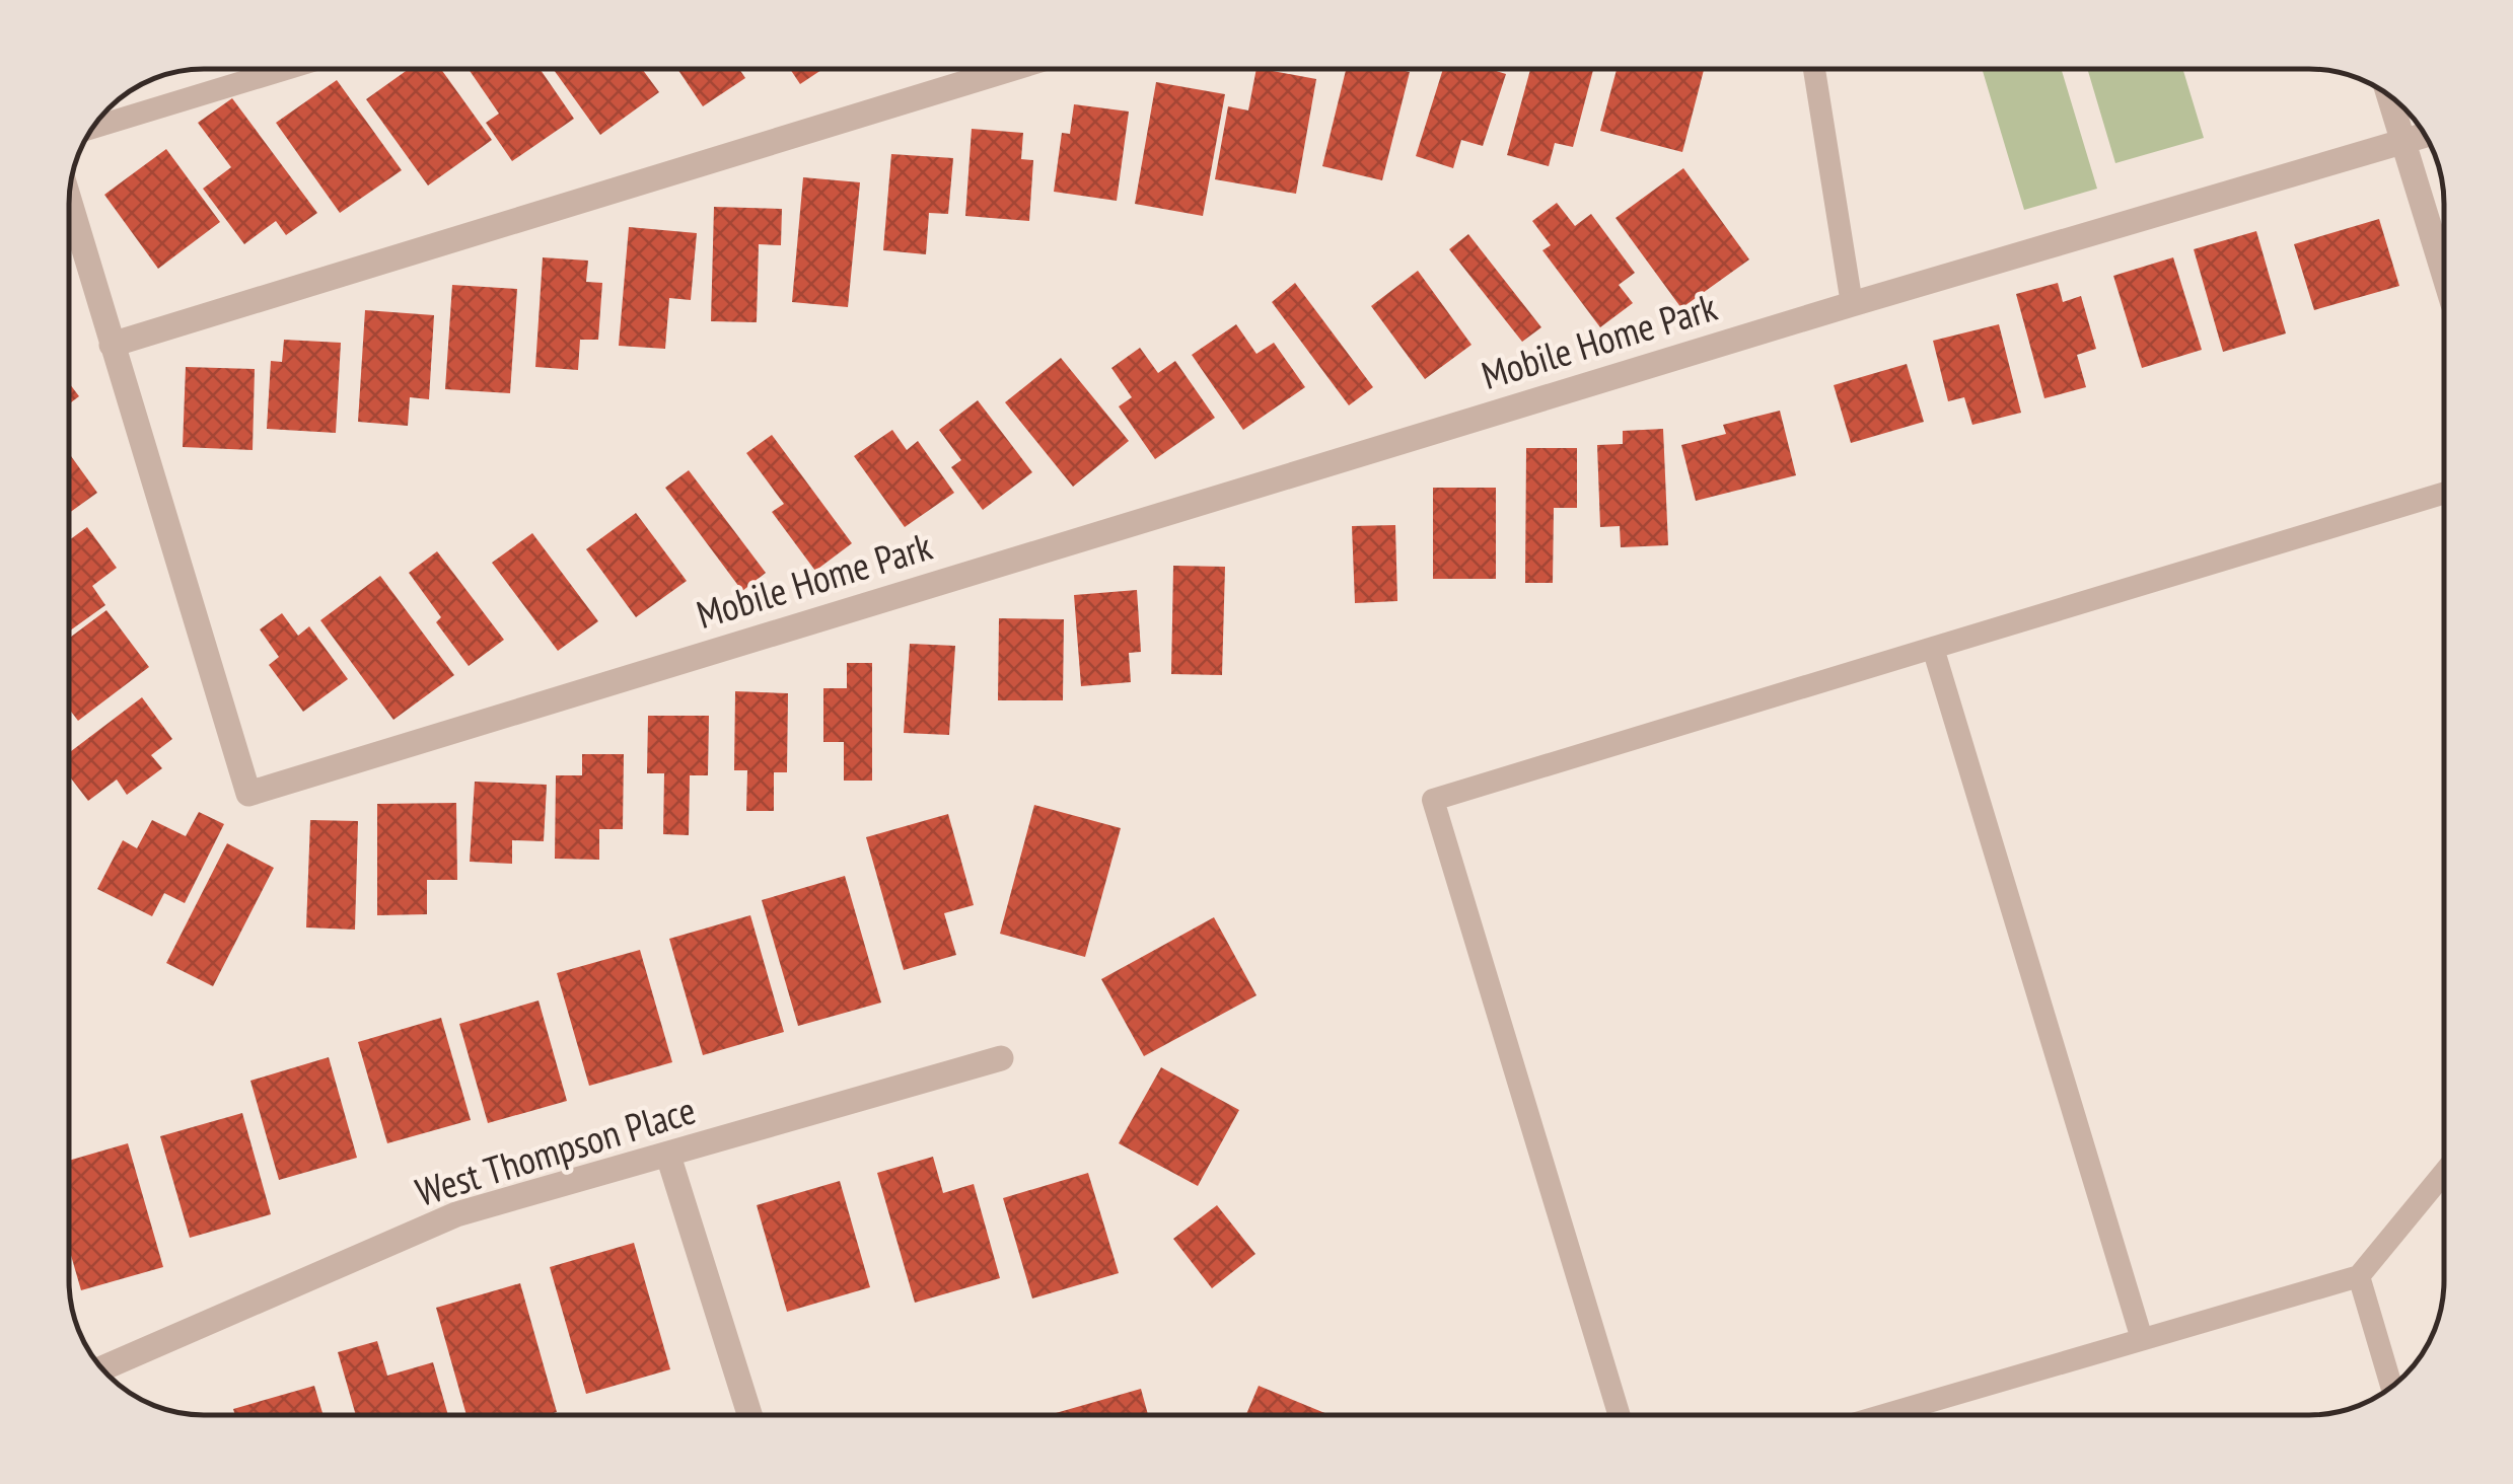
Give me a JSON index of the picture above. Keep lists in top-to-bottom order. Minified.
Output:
{"streets":{"street":["Mobile Home Park","West Thompson Place"]}}
